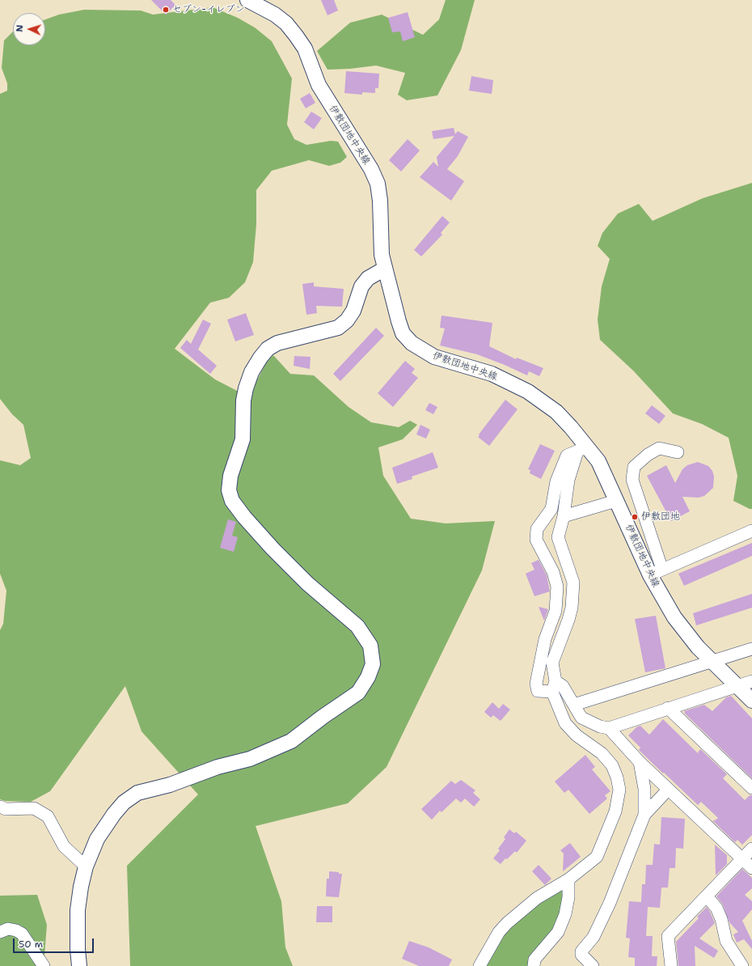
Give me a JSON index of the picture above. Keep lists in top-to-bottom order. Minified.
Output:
{"streets":{"street":["伊敷団地中央線"]},"places":["セブン-イレブン","伊敷団地"],"scale_bar":"50 m","north":"left"}
